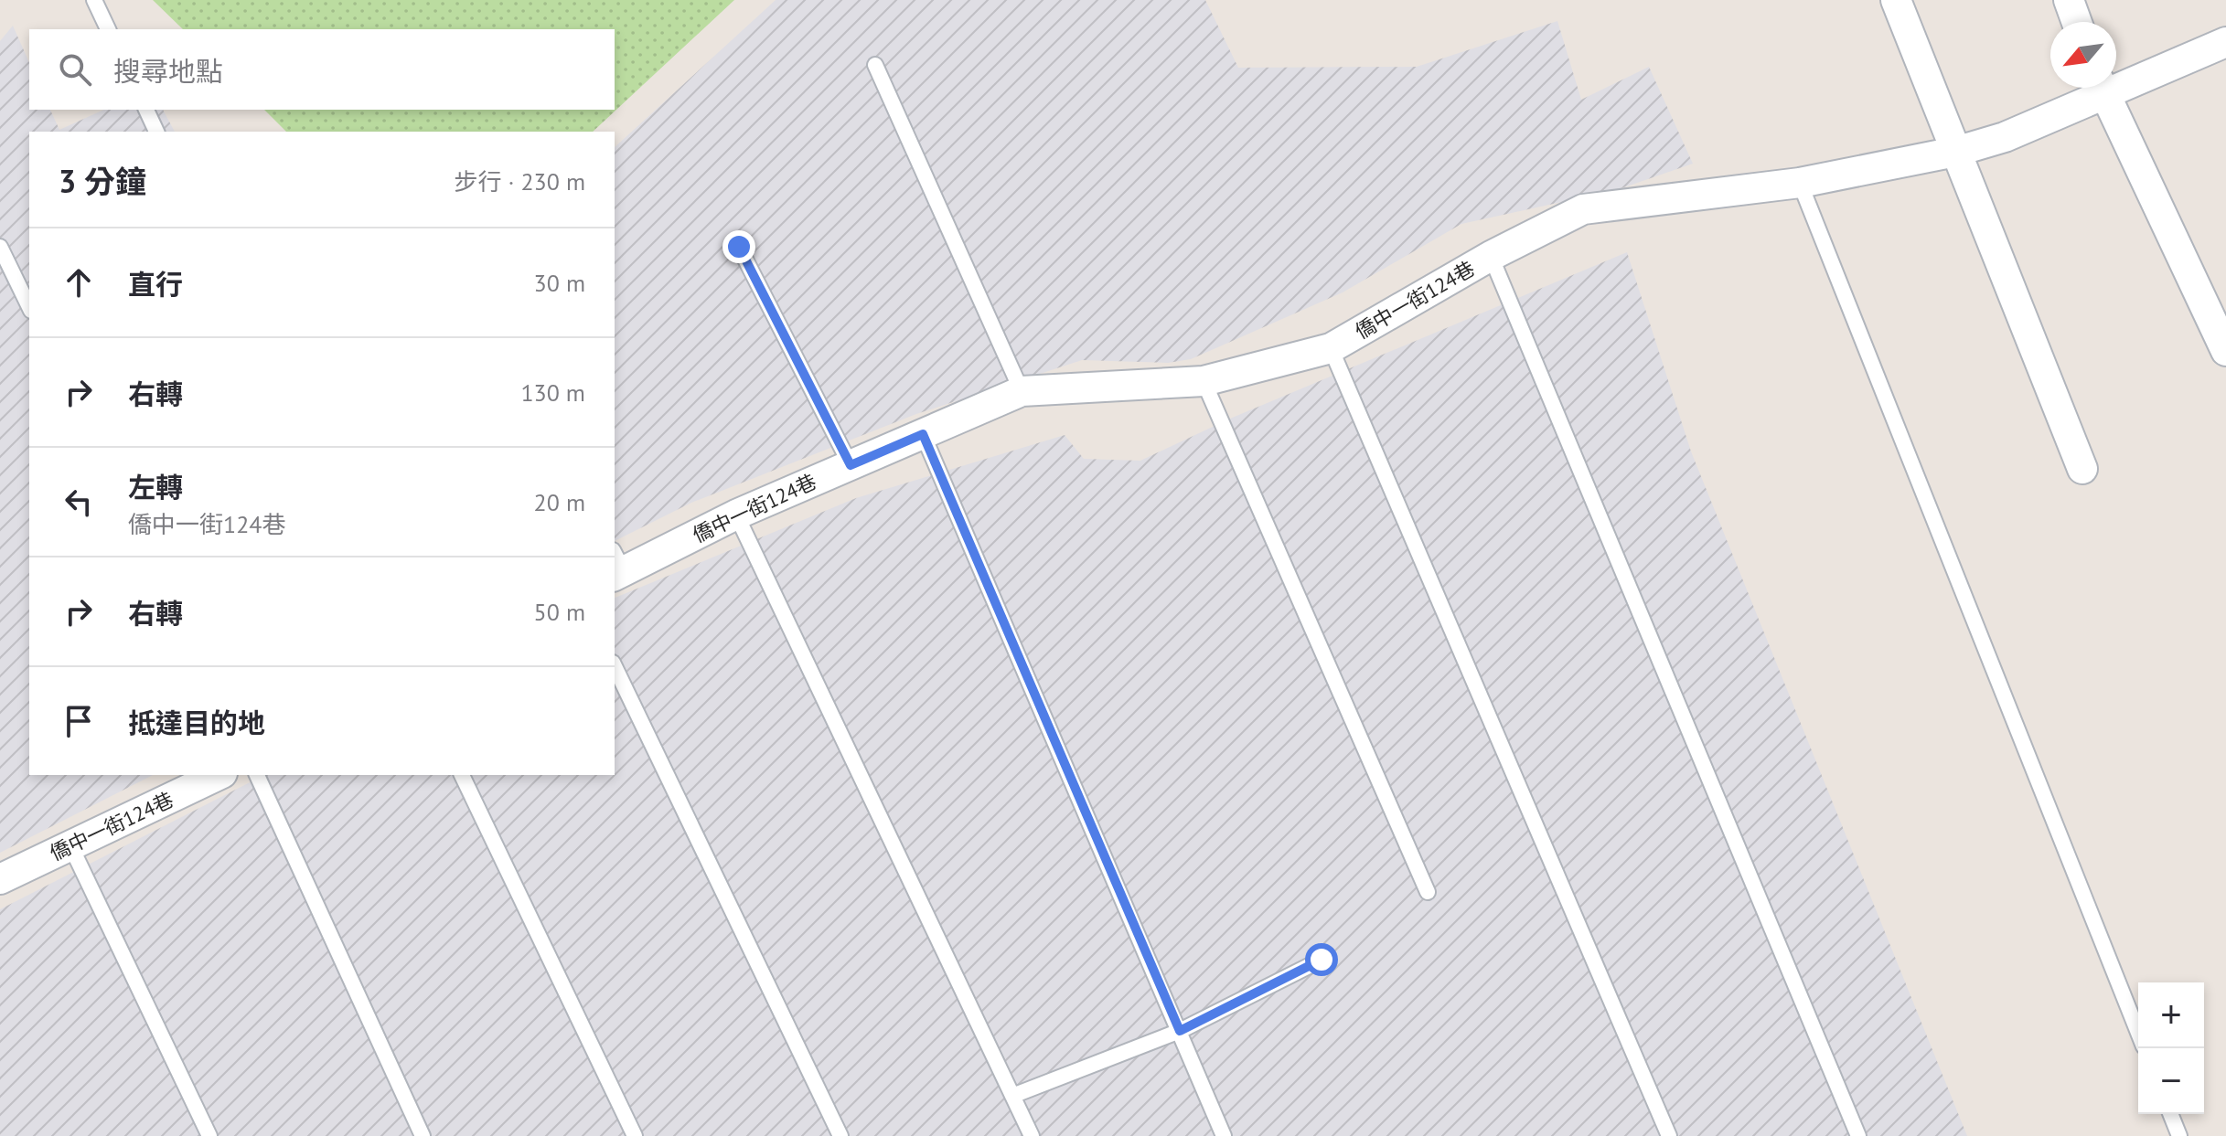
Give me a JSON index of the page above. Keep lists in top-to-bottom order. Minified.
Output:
{"streets":{"street":["僑中一街124巷"]},"north":"bottom left","page":{"search":"搜尋地點","heading":["3 分鐘","步行 · 230 m"],"list":[["直行","30 m"],["右轉","130 m"],["左轉","僑中一街124巷","20 m"],["右轉","50 m"],"抵達目的地"],"map_buttons":["+","−"]}}
